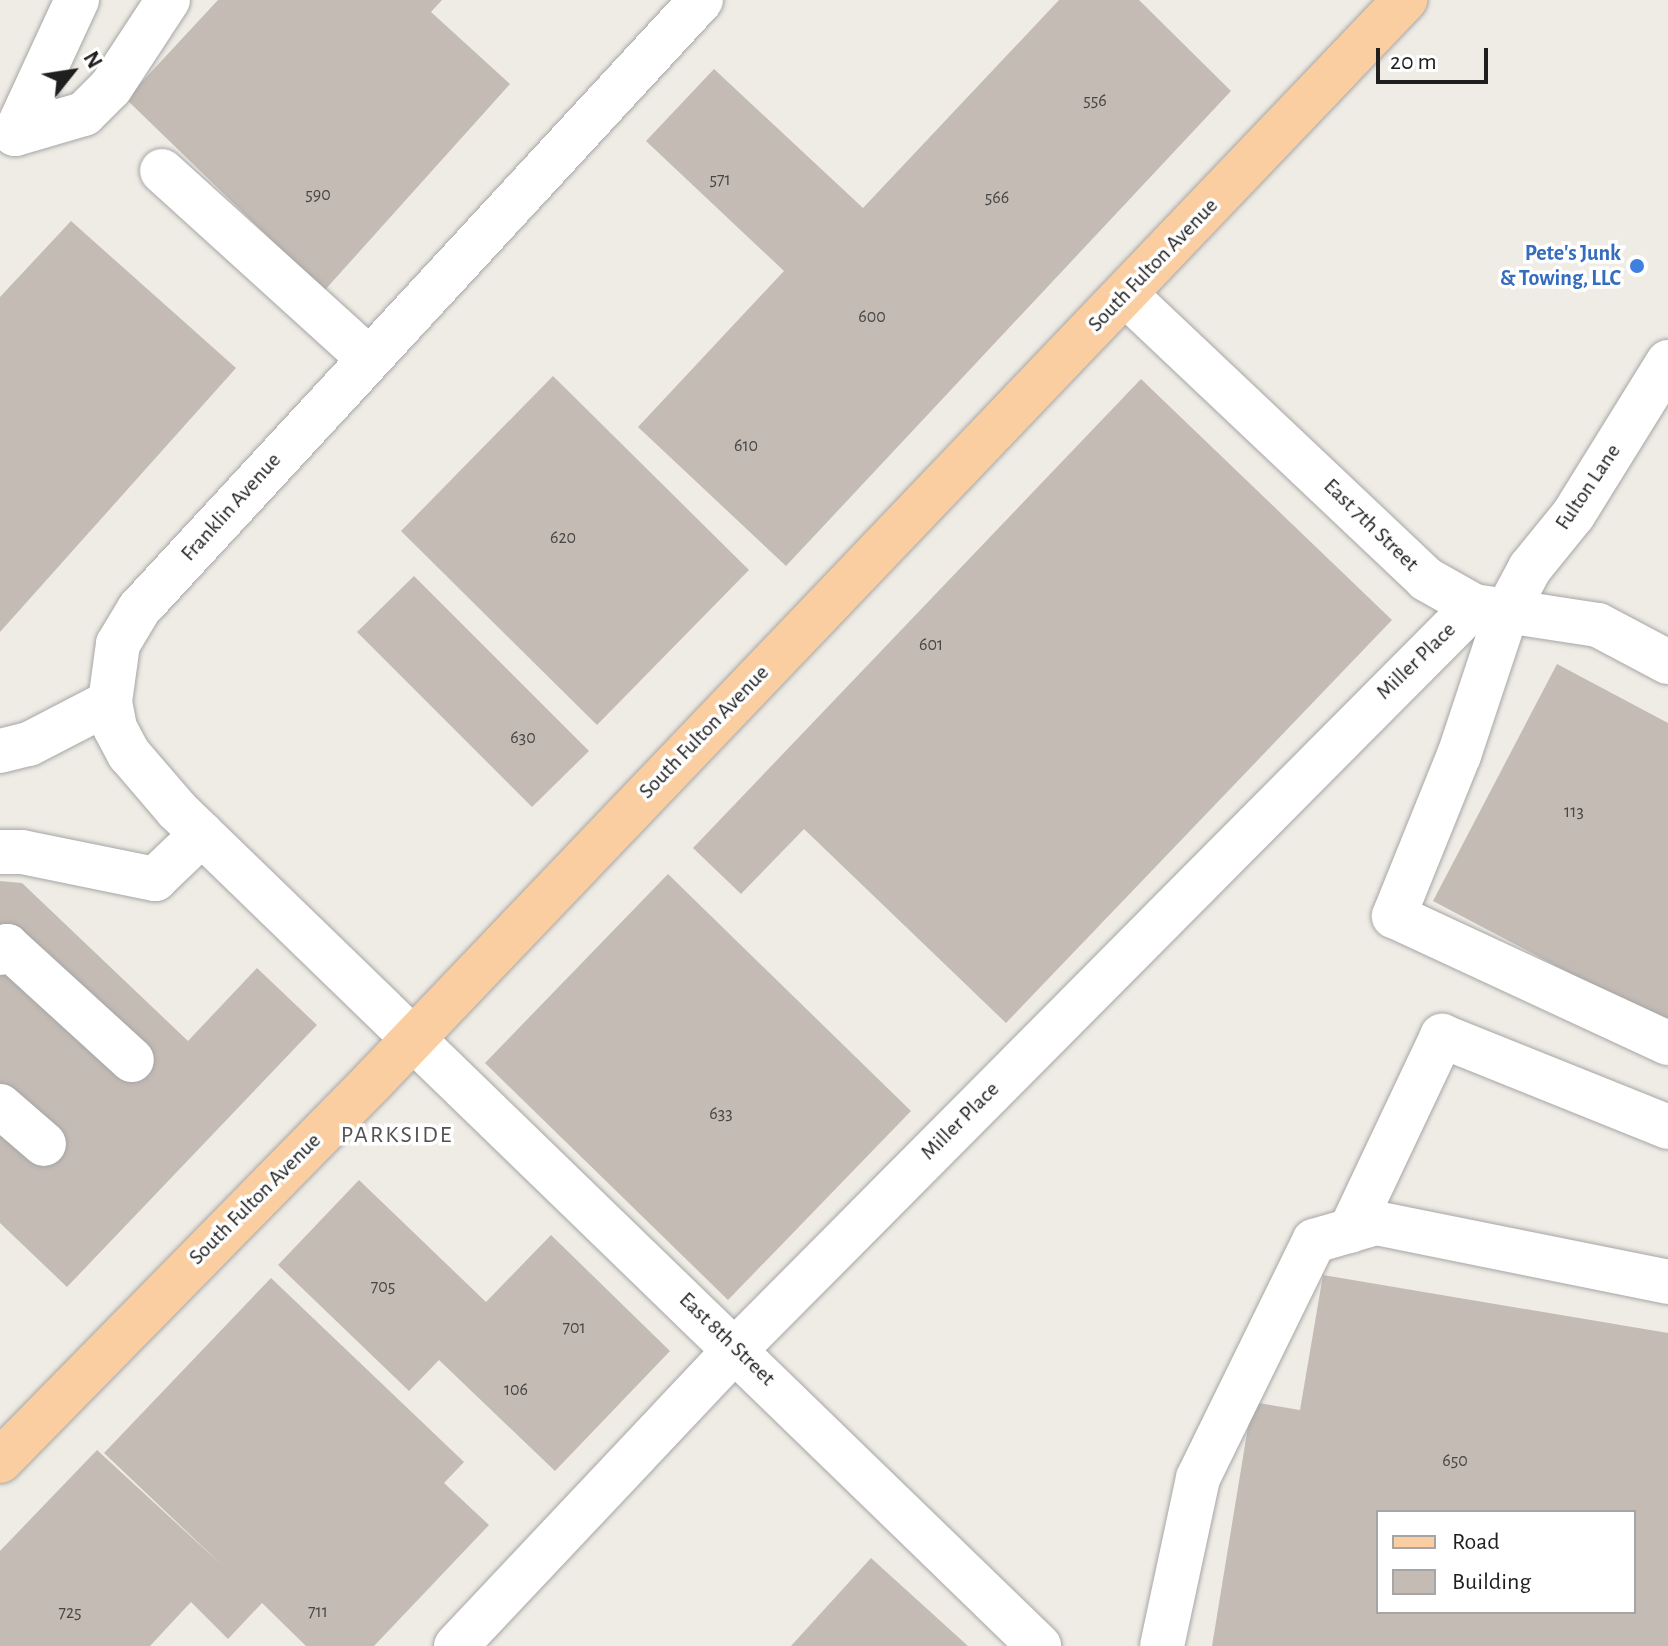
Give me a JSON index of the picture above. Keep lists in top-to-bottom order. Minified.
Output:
{"streets":{"main road":["South Fulton Avenue"],"street":["Fulton Lane","Franklin Avenue","East 7th Street","Miller Place","East 8th Street"]},"crossings":[["South Fulton Avenue","Franklin Avenue"],["South Fulton Avenue","East 7th Street"],["South Fulton Avenue","East 8th Street"],["Fulton Lane","East 7th Street"],["Fulton Lane","Miller Place"],["Franklin Avenue","East 8th Street"],["East 7th Street","Miller Place"],["Miller Place","East 8th Street"]],"districts":["PARKSIDE"],"places":["Pete's Junk & Towing, LLC"],"house_numbers":["556","571","590","566","600","610","620","601","630","113","633","705","701","106","650","711","725"],"legend":["Road","Building"],"scale_bar":"20 m","north":"top right"}
